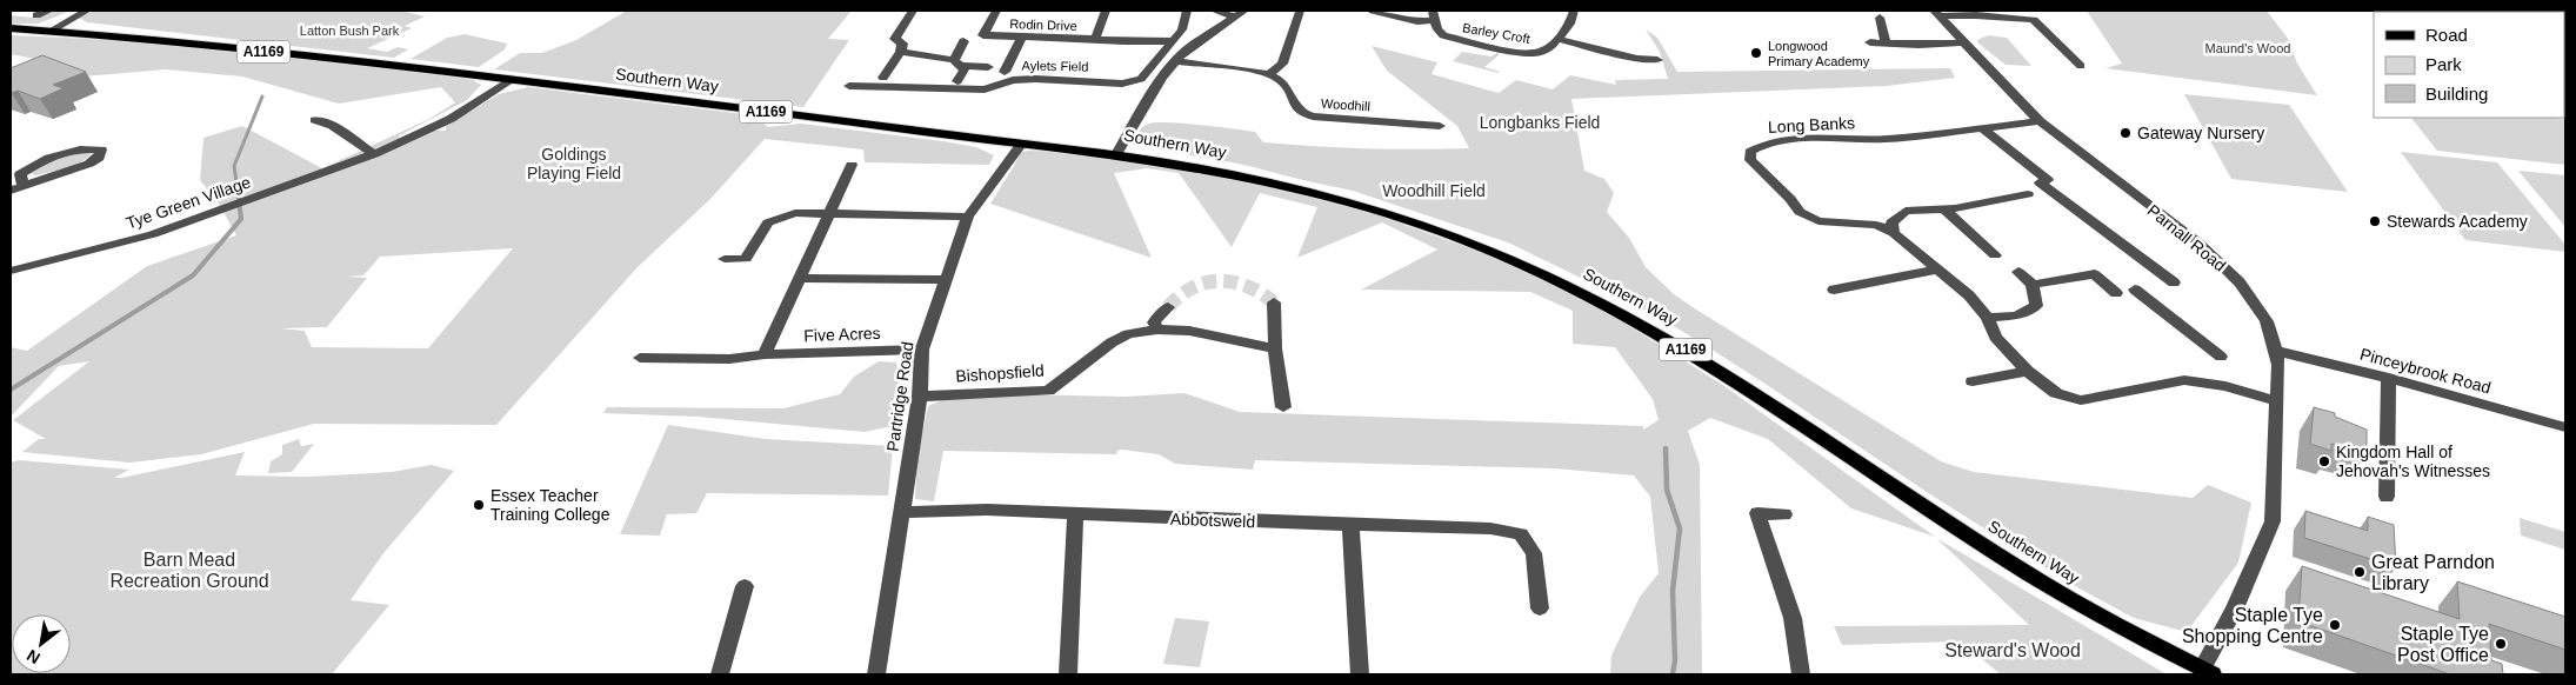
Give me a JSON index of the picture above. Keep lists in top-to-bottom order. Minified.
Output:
{"streets":{"main road":["A1169","Southern Way"],"street":["Rodin Drive","Barley Croft","Aylets Field","Woodhill","Long Banks","Tye Green Village","Parnall Road","Five Acres","Pinceybrook Road","Bishopsfield","Partridge Road","Abbotsweld"]},"crossings":[["Rodin Drive","Aylets Field"],["Southern Way","Tye Green Village"],["Southern Way","Parnall Road"],["Southern Way","Partridge Road"],["Long Banks","Parnall Road"],["Parnall Road","Pinceybrook Road"],["Five Acres","Partridge Road"],["Bishopsfield","Partridge Road"],["Partridge Road","Abbotsweld"]],"parks":["Latton Bush Park","Maund's Wood","Longbanks Field","Goldings Playing Field","Woodhill Field","Barn Mead Recreation Ground","Steward's Wood"],"places":["Longwood Primary Academy","Gateway Nursery","Stewards Academy","Kingdom Hall of Jehovah's Witnesses","Essex Teacher Training College","Great Parndon Library","Staple Tye Shopping Centre","Staple Tye Post Office"],"legend":["Road","Park","Building"],"north":"bottom left"}
